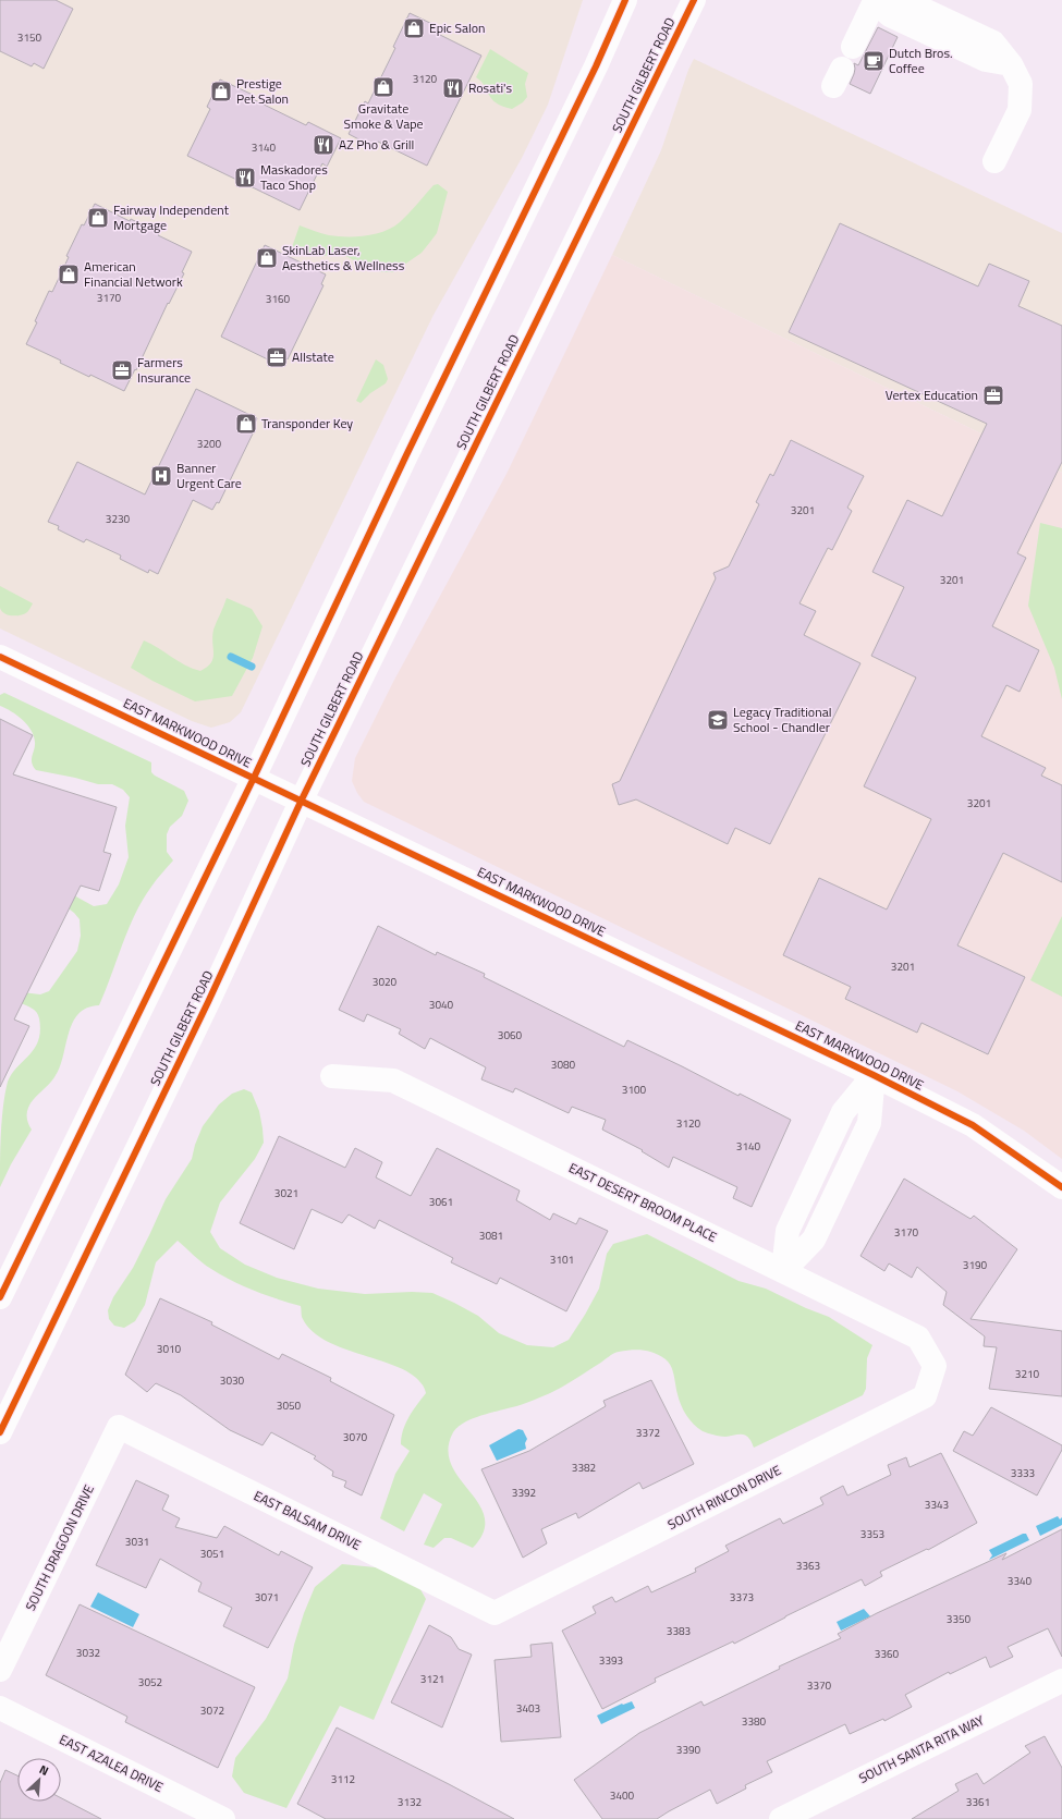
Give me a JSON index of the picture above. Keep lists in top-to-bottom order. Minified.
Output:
{"streets":{"street":["SOUTH GILBERT ROAD","EAST MARKWOOD DRIVE","EAST DESERT BROOM PLACE","SOUTH RINCON DRIVE","EAST BALSAM DRIVE","SOUTH DRAGOON DRIVE","SOUTH SANTA RITA WAY","EAST AZALEA DRIVE"]},"crossings":[["SOUTH GILBERT ROAD","EAST MARKWOOD DRIVE"],["EAST DESERT BROOM PLACE","SOUTH RINCON DRIVE"],["SOUTH RINCON DRIVE","EAST BALSAM DRIVE"],["EAST BALSAM DRIVE","SOUTH DRAGOON DRIVE"]],"places":{"shop":["Epic Salon","Gravitate Smoke & Vape","Prestige Pet Salon","Fairway Independent Mortgage","SkinLab Laser, Aesthetics & Wellness","American Financial Network","Transponder Key"],"cafe":["Dutch Bros. Coffee"],"restaurant":["Rosati's","AZ Pho & Grill","Maskadores Taco Shop"],"office":["Allstate","Farmers Insurance","Vertex Education"],"hospital":["Banner Urgent Care"],"school or university":["Legacy Traditional School - Chandler"]},"house_numbers":["3150","3120","3140","3170","3160","3200","3201","3230","3201","3201","3201","3020","3040","3060","3080","3100","3120","3140","3021","3061","3170","3081","3101","3190","3010","3210","3030","3050","3372","3070","3382","3333","3392","3343","3353","3031","3051","3363","3340","3071","3373","3350","3383","3032","3360","3393","3121","3052","3370","3403","3072","3380","3390","3112","3400","3132","3361"],"north":"top right"}
